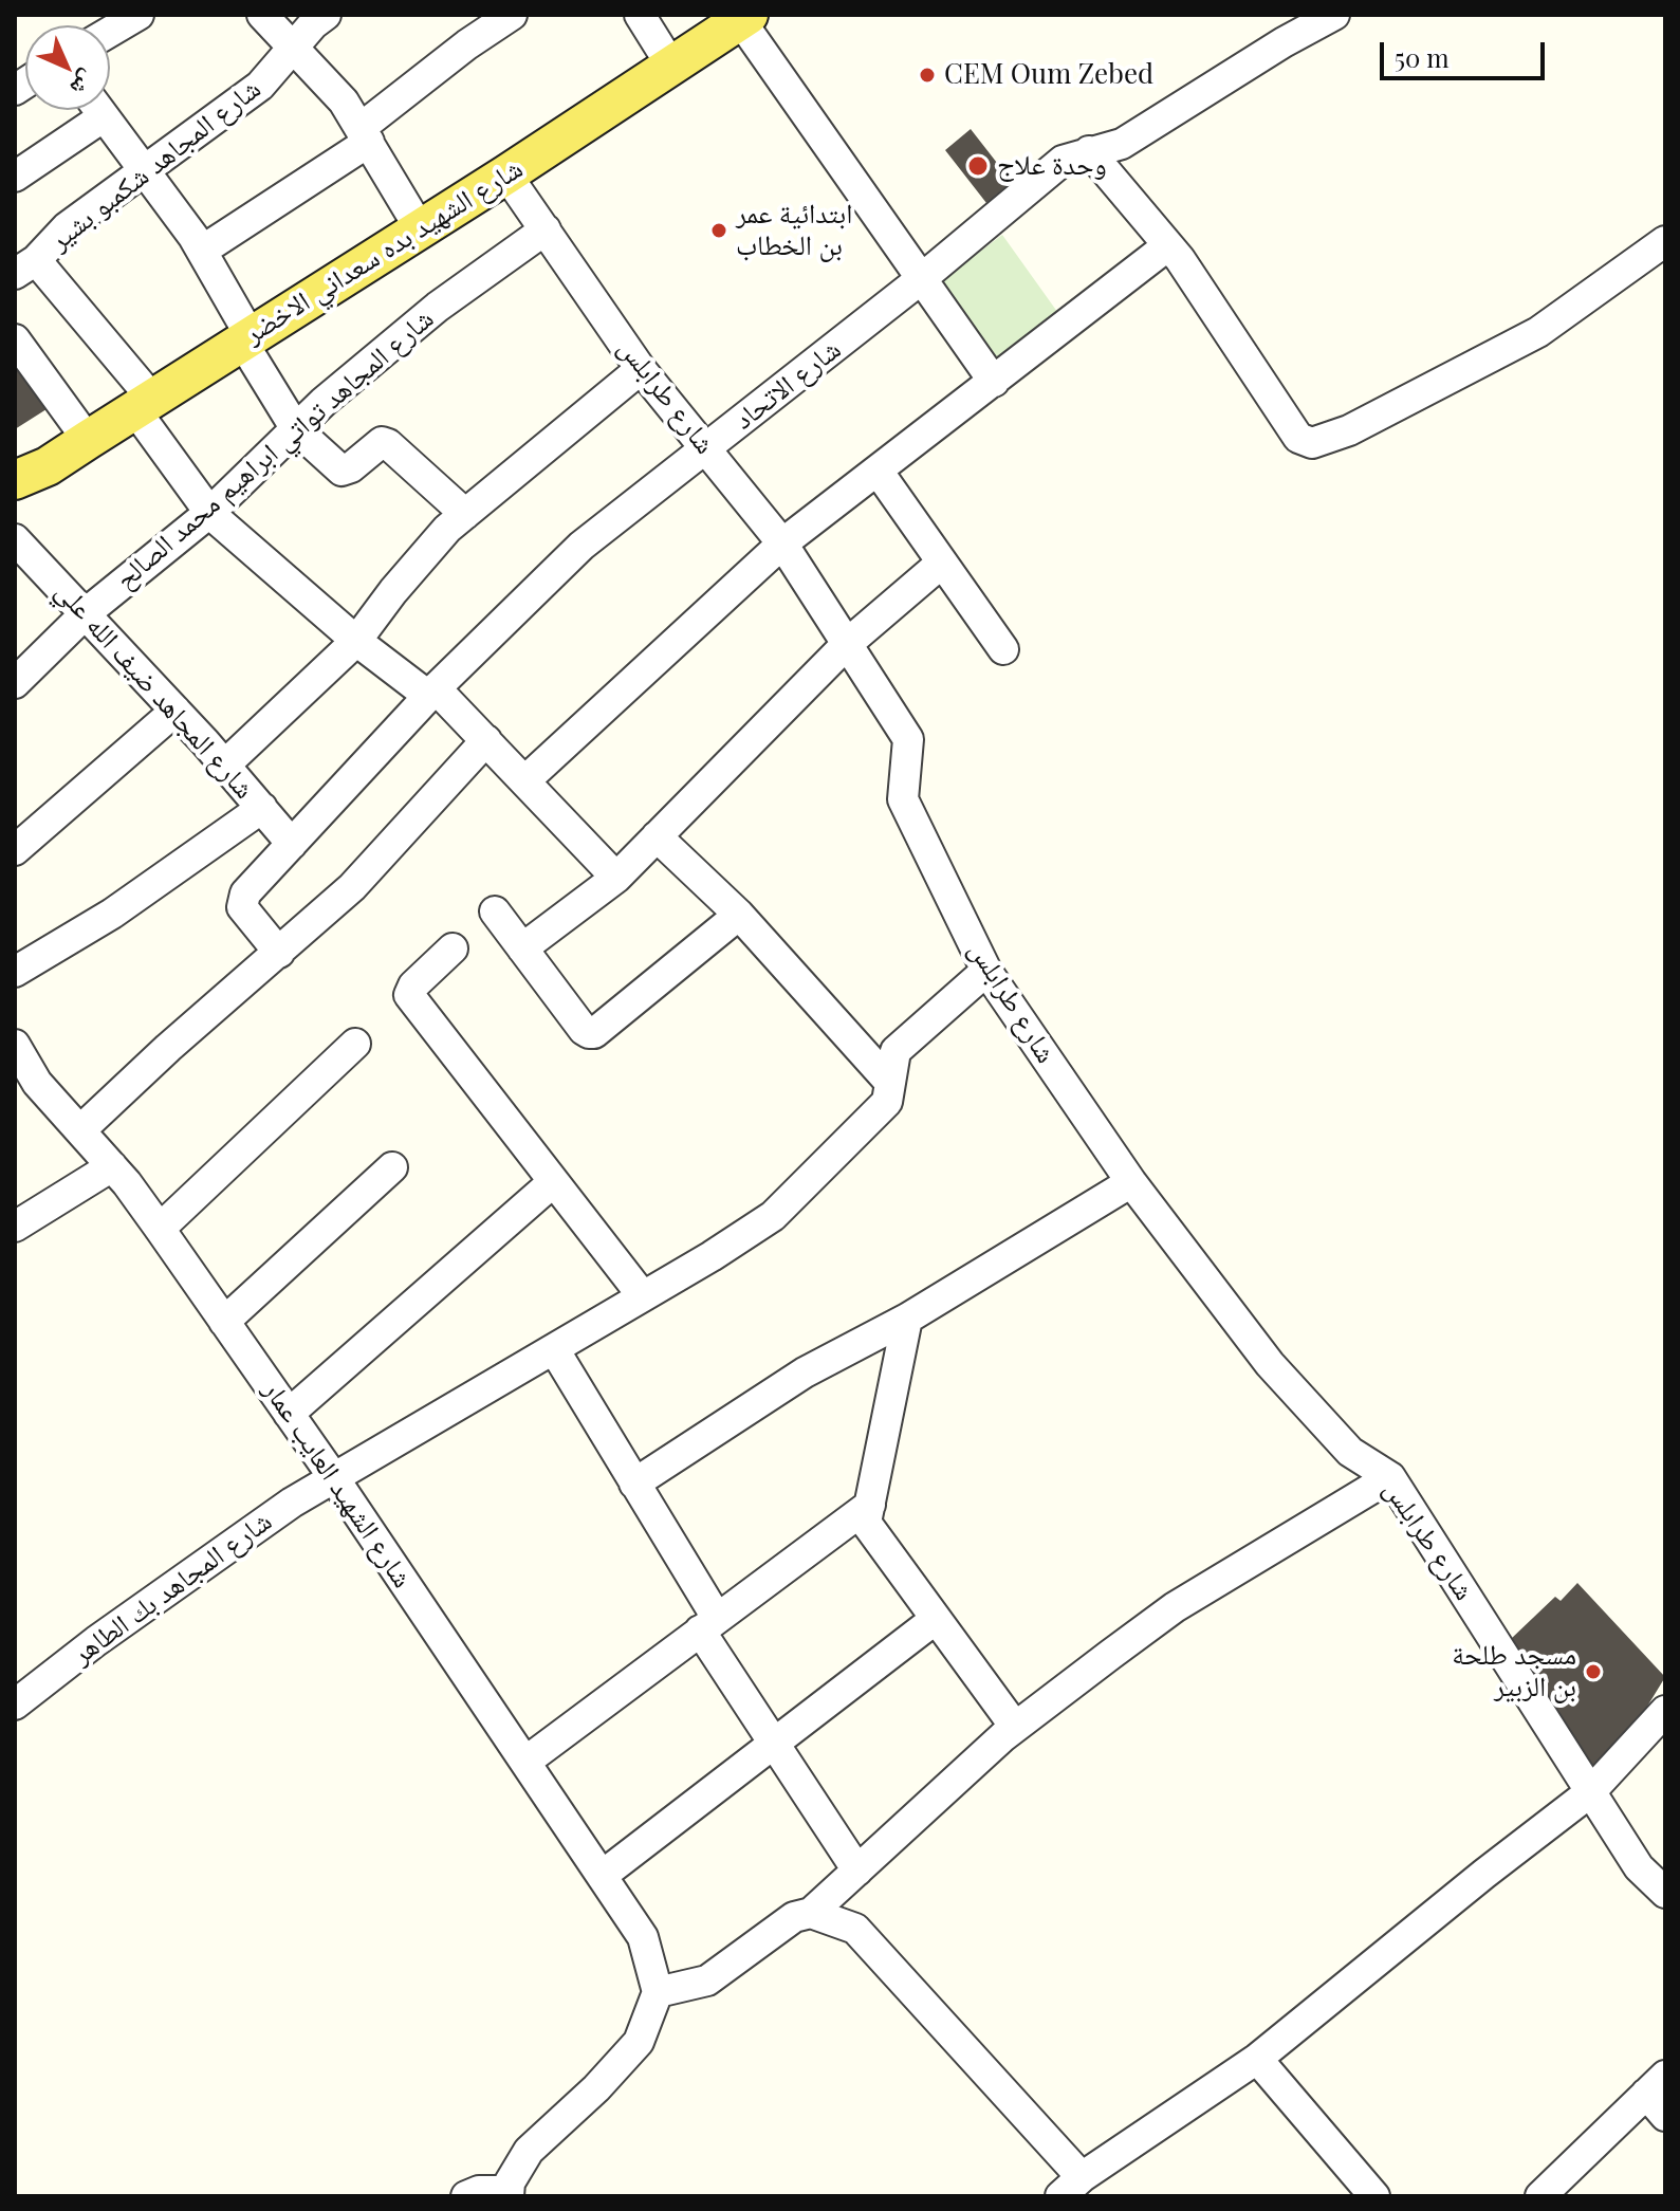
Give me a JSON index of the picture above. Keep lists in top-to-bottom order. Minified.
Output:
{"streets":{"main road":["شارع الشهيد بده سعداني الاخضر"],"street":["شارع المجاهد شكمبو بشير","شارع الاتحاد","شارع طرابلس","شارع المجاهد تواتي ابراهيم محمد الصالح","شارع المجاهد ضيف الله علي","شارع الشهيد العايب عمار","شارع المجاهد بك الطاهر"]},"crossings":[["شارع الشهيد بده سعداني الاخضر","شارع طرابلس"],["شارع الاتحاد","شارع طرابلس"],["شارع الاتحاد","شارع المجاهد ضيف الله علي"],["شارع طرابلس","شارع المجاهد تواتي ابراهيم محمد الصالح"],["شارع طرابلس","شارع المجاهد بك الطاهر"],["شارع المجاهد تواتي ابراهيم محمد الصالح","شارع المجاهد ضيف الله علي"],["شارع الشهيد العايب عمار","شارع المجاهد بك الطاهر"]],"places":["CEM Oum Zebed","وحدة علاج","ابتدائية عمر بن الخطاب","مسجد طلحة بن الزبير"],"scale_bar":"50 m","north":"bottom right"}
